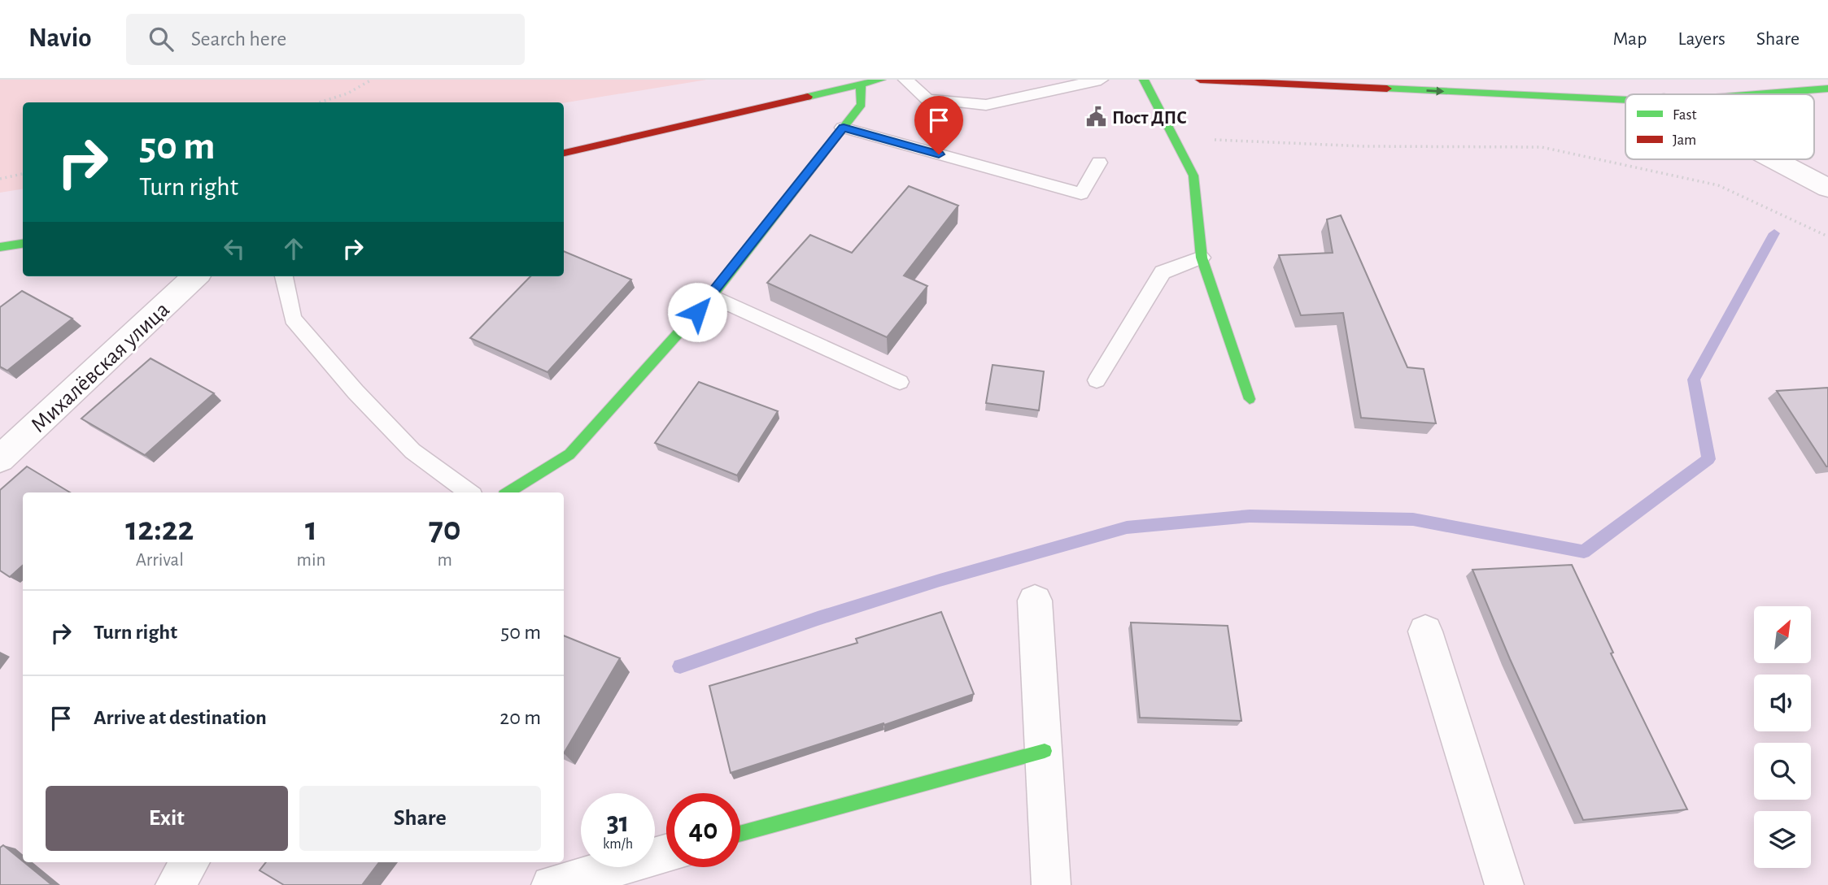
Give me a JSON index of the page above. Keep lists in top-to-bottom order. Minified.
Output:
{"streets":{"street":["Михалёвская улица"]},"places":{"public building":["Пост ДПС"]},"legend":["Fast","Jam"],"north":"top right","page":{"header":"Navio","search":"Search here","nav":["Map","Layers","Share"],"turn":["50 m","Turn right"],"eta":["12:22","Arrival","1","min","70","m"],"list":[{"name":"Turn right","value":"50 m"},{"name":"Arrive at destination","value":"20 m"}],"buttons":["Exit","Share"],"speed":"31 km/h","limit":"40"}}
